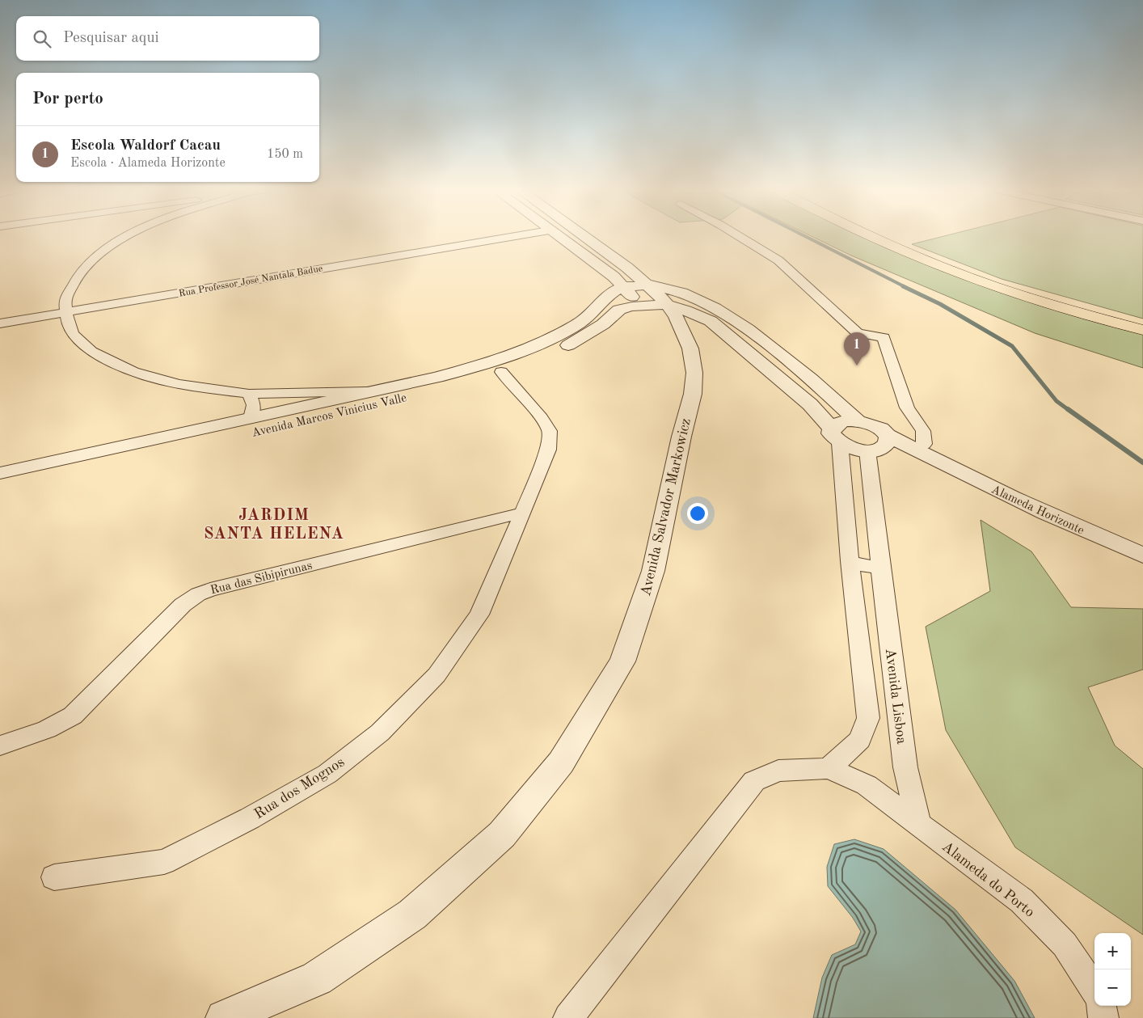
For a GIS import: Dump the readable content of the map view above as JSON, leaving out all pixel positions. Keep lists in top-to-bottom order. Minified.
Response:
{"streets":{"street":["Rua Professor José Nantala Badue","Avenida Marcos Vinicius Valle","Avenida Salvador Markowicz","Alameda Horizonte","Rua das Sibipirunas","Avenida Lisboa","Rua dos Mognos","Alameda do Porto"]},"crossings":[["Avenida Marcos Vinicius Valle","Avenida Salvador Markowicz"],["Avenida Marcos Vinicius Valle","Rua dos Mognos"],["Alameda Horizonte","Avenida Lisboa"],["Rua das Sibipirunas","Rua dos Mognos"],["Avenida Lisboa","Alameda do Porto"]],"districts":["JARDIM SANTA HELENA"],"page":{"search":"Pesquisar aqui","heading":"Por perto","list":[{"mark":"1","name":"Escola Waldorf Cacau","note":"Escola · Alameda Horizonte","value":"150 m"}],"pins":"1","map_buttons":["+","−"]}}
